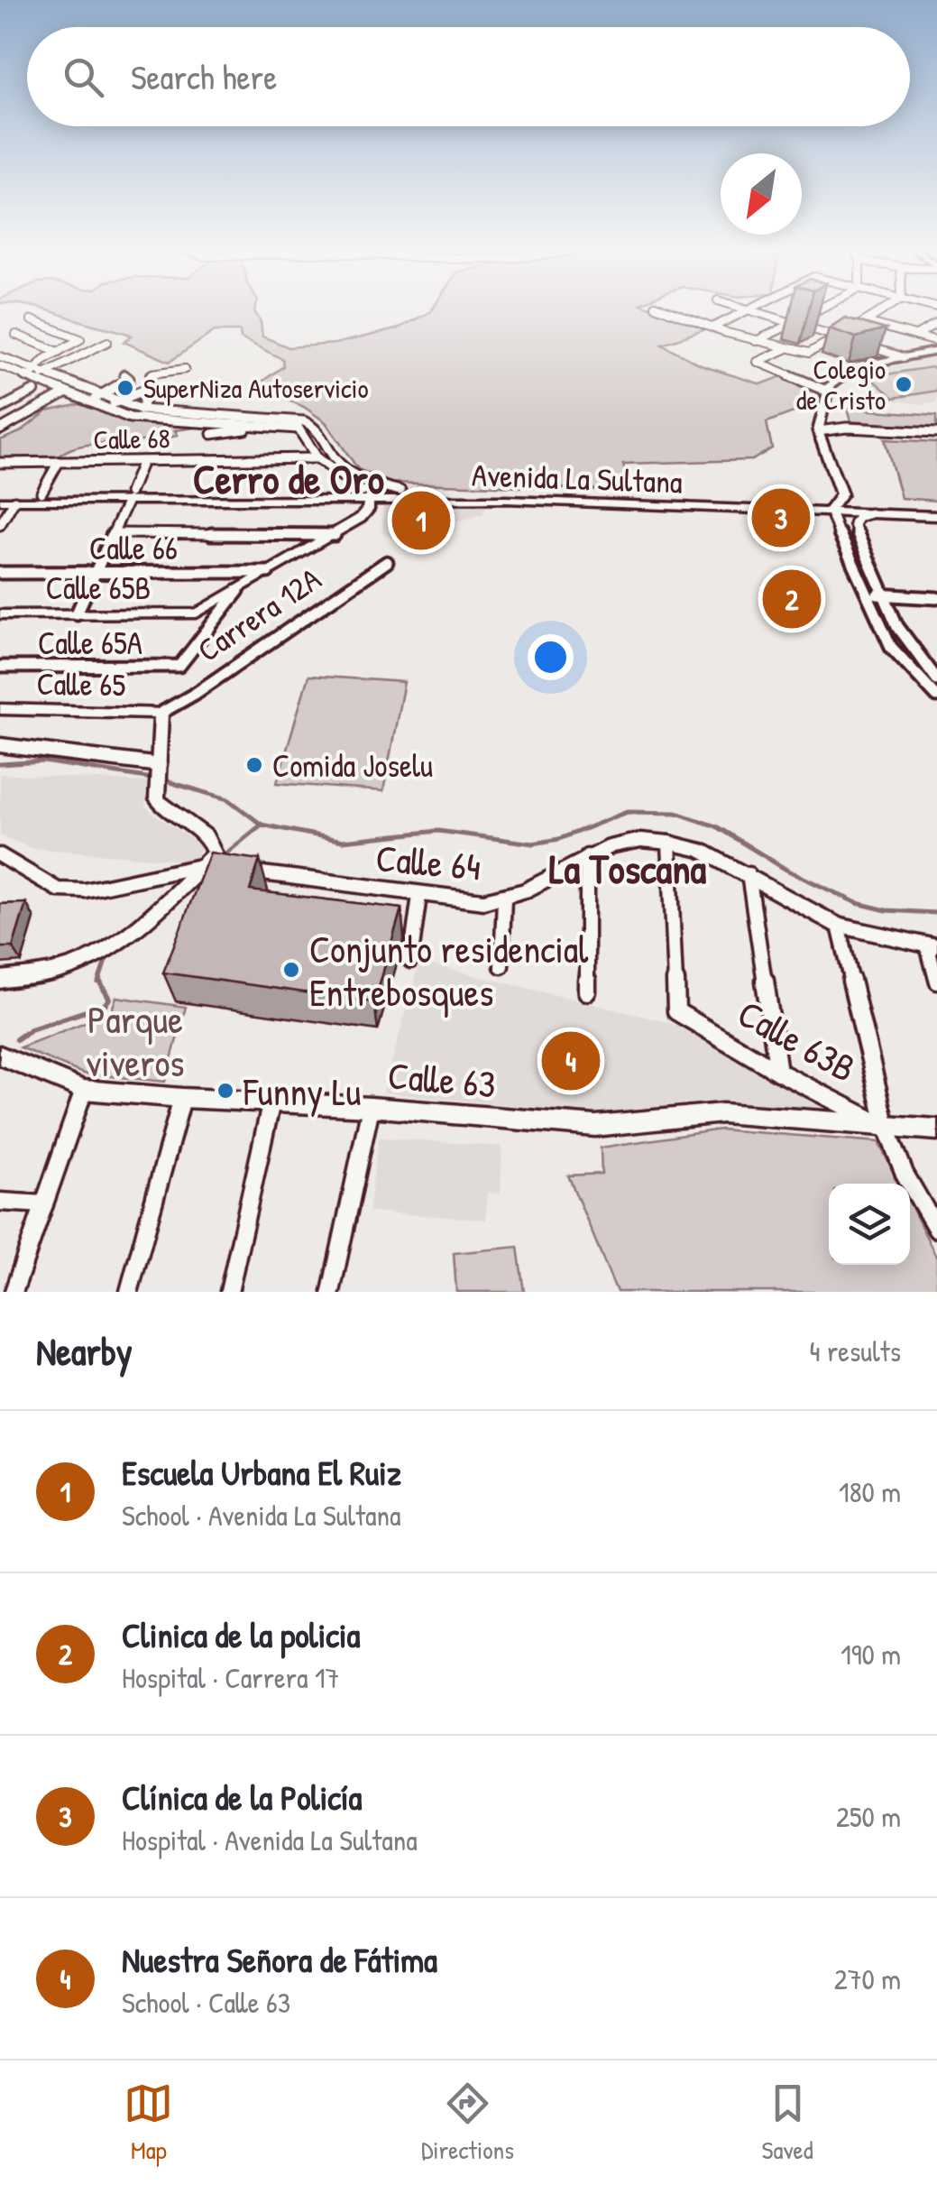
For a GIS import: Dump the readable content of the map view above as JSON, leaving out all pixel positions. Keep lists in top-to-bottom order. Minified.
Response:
{"streets":{"street":["Calle 68","Avenida La Sultana","Calle 66","Calle 65B","Carrera 12A","Calle 65A","Calle 65","Calle 64","Calle 63B","Calle 63"]},"crossings":[["Carrera 12A","Calle 65"],["Calle 64","Calle 63B"],["Calle 63B","Calle 63"]],"districts":["Cerro de Oro","La Toscana"],"parks":["Parque viveros"],"places":["Colegio de Cristo","SuperNiza Autoservicio","Comida Joselu","Conjunto residencial Entrebosques","Funny Lu"],"north":"bottom left","page":{"search":"Search here","pins":["3","1","2","4"],"heading":["Nearby","4 results"],"list":[{"mark":"1","name":"Escuela Urbana El Ruiz","note":"School · Avenida La Sultana","value":"180 m"},{"mark":"2","name":"Clinica de la policia","note":"Hospital · Carrera 17","value":"190 m"},{"mark":"3","name":"Clínica de la Policía","note":"Hospital · Avenida La Sultana","value":"250 m"},{"mark":"4","name":"Nuestra Señora de Fátima","note":"School · Calle 63","value":"270 m"}],"nav":["Map","Directions","Saved"]}}
